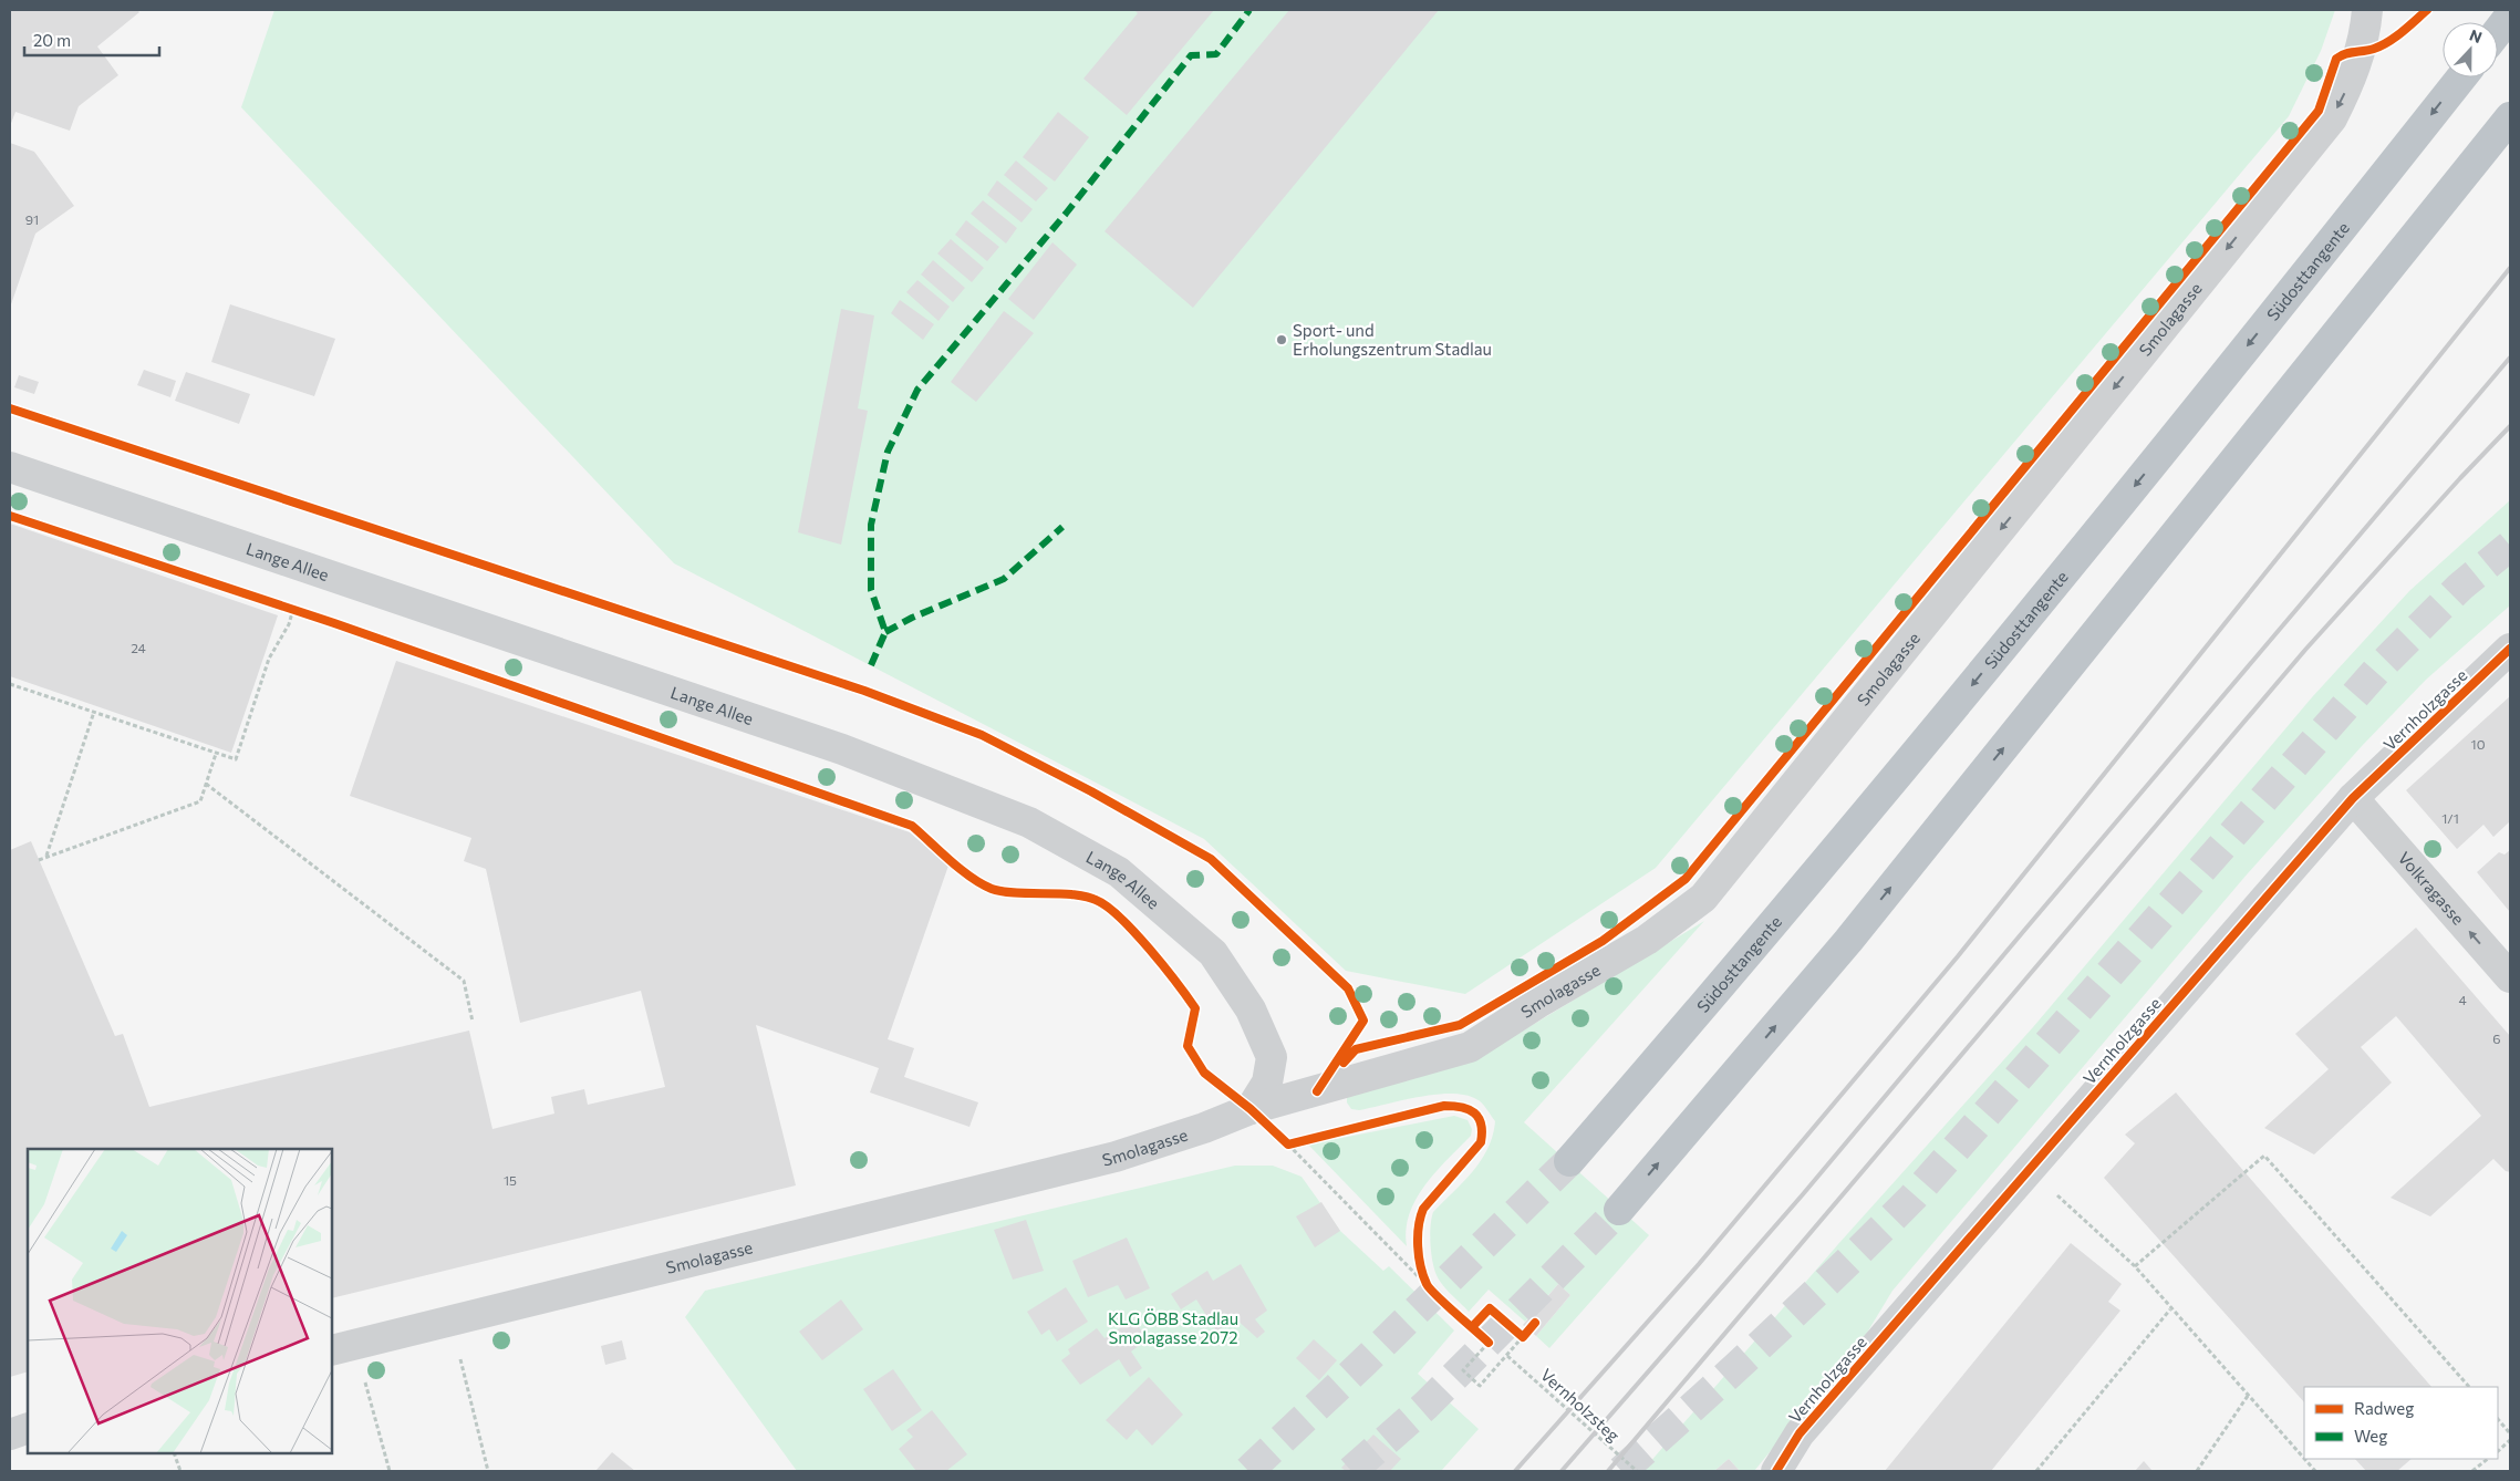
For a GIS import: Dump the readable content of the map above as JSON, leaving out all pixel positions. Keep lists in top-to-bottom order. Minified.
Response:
{"streets":{"highway":["Südosttangente"],"street":["Smolagasse","Lange Allee","Vernholzgasse","Volkragasse"],"path":["Vernholzsteg"]},"crossings":[["Smolagasse","Lange Allee"],["Vernholzgasse","Volkragasse"]],"one_way":["Smolagasse","Volkragasse"],"parks":["KLG ÖBB Stadlau Smolagasse 2072"],"places":["Sport- und Erholungszentrum Stadlau"],"house_numbers":["91","24","10","1/1","4","6","15"],"legend":["Radweg","Weg"],"scale_bar":"20 m","north":"top"}
